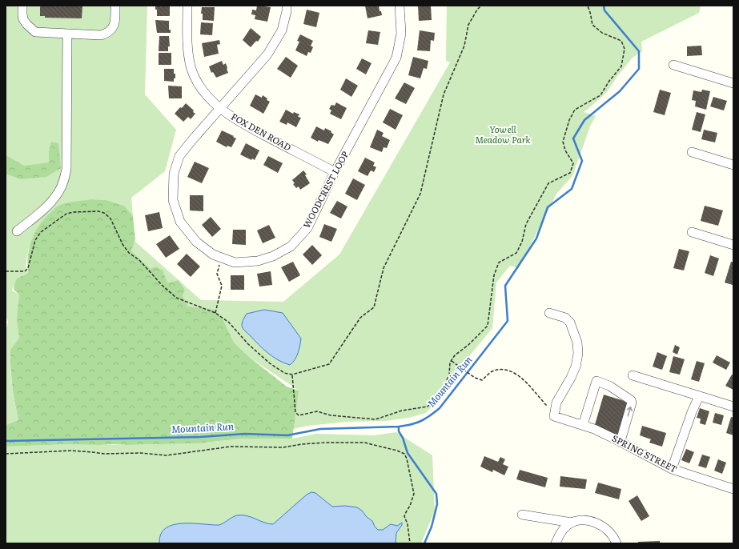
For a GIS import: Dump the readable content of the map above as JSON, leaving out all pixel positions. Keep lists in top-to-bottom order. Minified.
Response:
{"streets":{"street":["FOX DEN ROAD","WOODCREST LOOP","SPRING STREET"]},"crossings":[["FOX DEN ROAD","WOODCREST LOOP"]],"water":["Mountain Run"],"parks":["Yowell Meadow Park"]}
